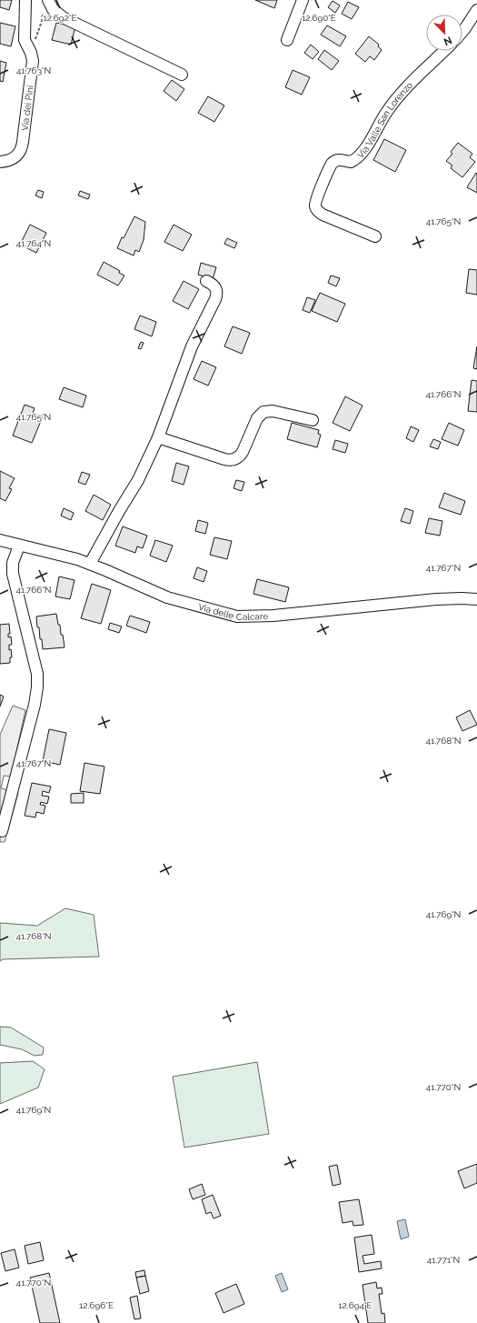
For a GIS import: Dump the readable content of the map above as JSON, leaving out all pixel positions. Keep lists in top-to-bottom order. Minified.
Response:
{"streets":{"street":["Via dei Pini","Via Valle San Lorenzo","Via delle Calcare"]},"north":"bottom right","coordinates":["12.692°E","12.690°E","41.763°N","41.765°N","41.764°N","41.766°N","41.767°N","41.768°N","41.769°N","41.770°N","41.771°N","12.696°E","12.694°E"]}
